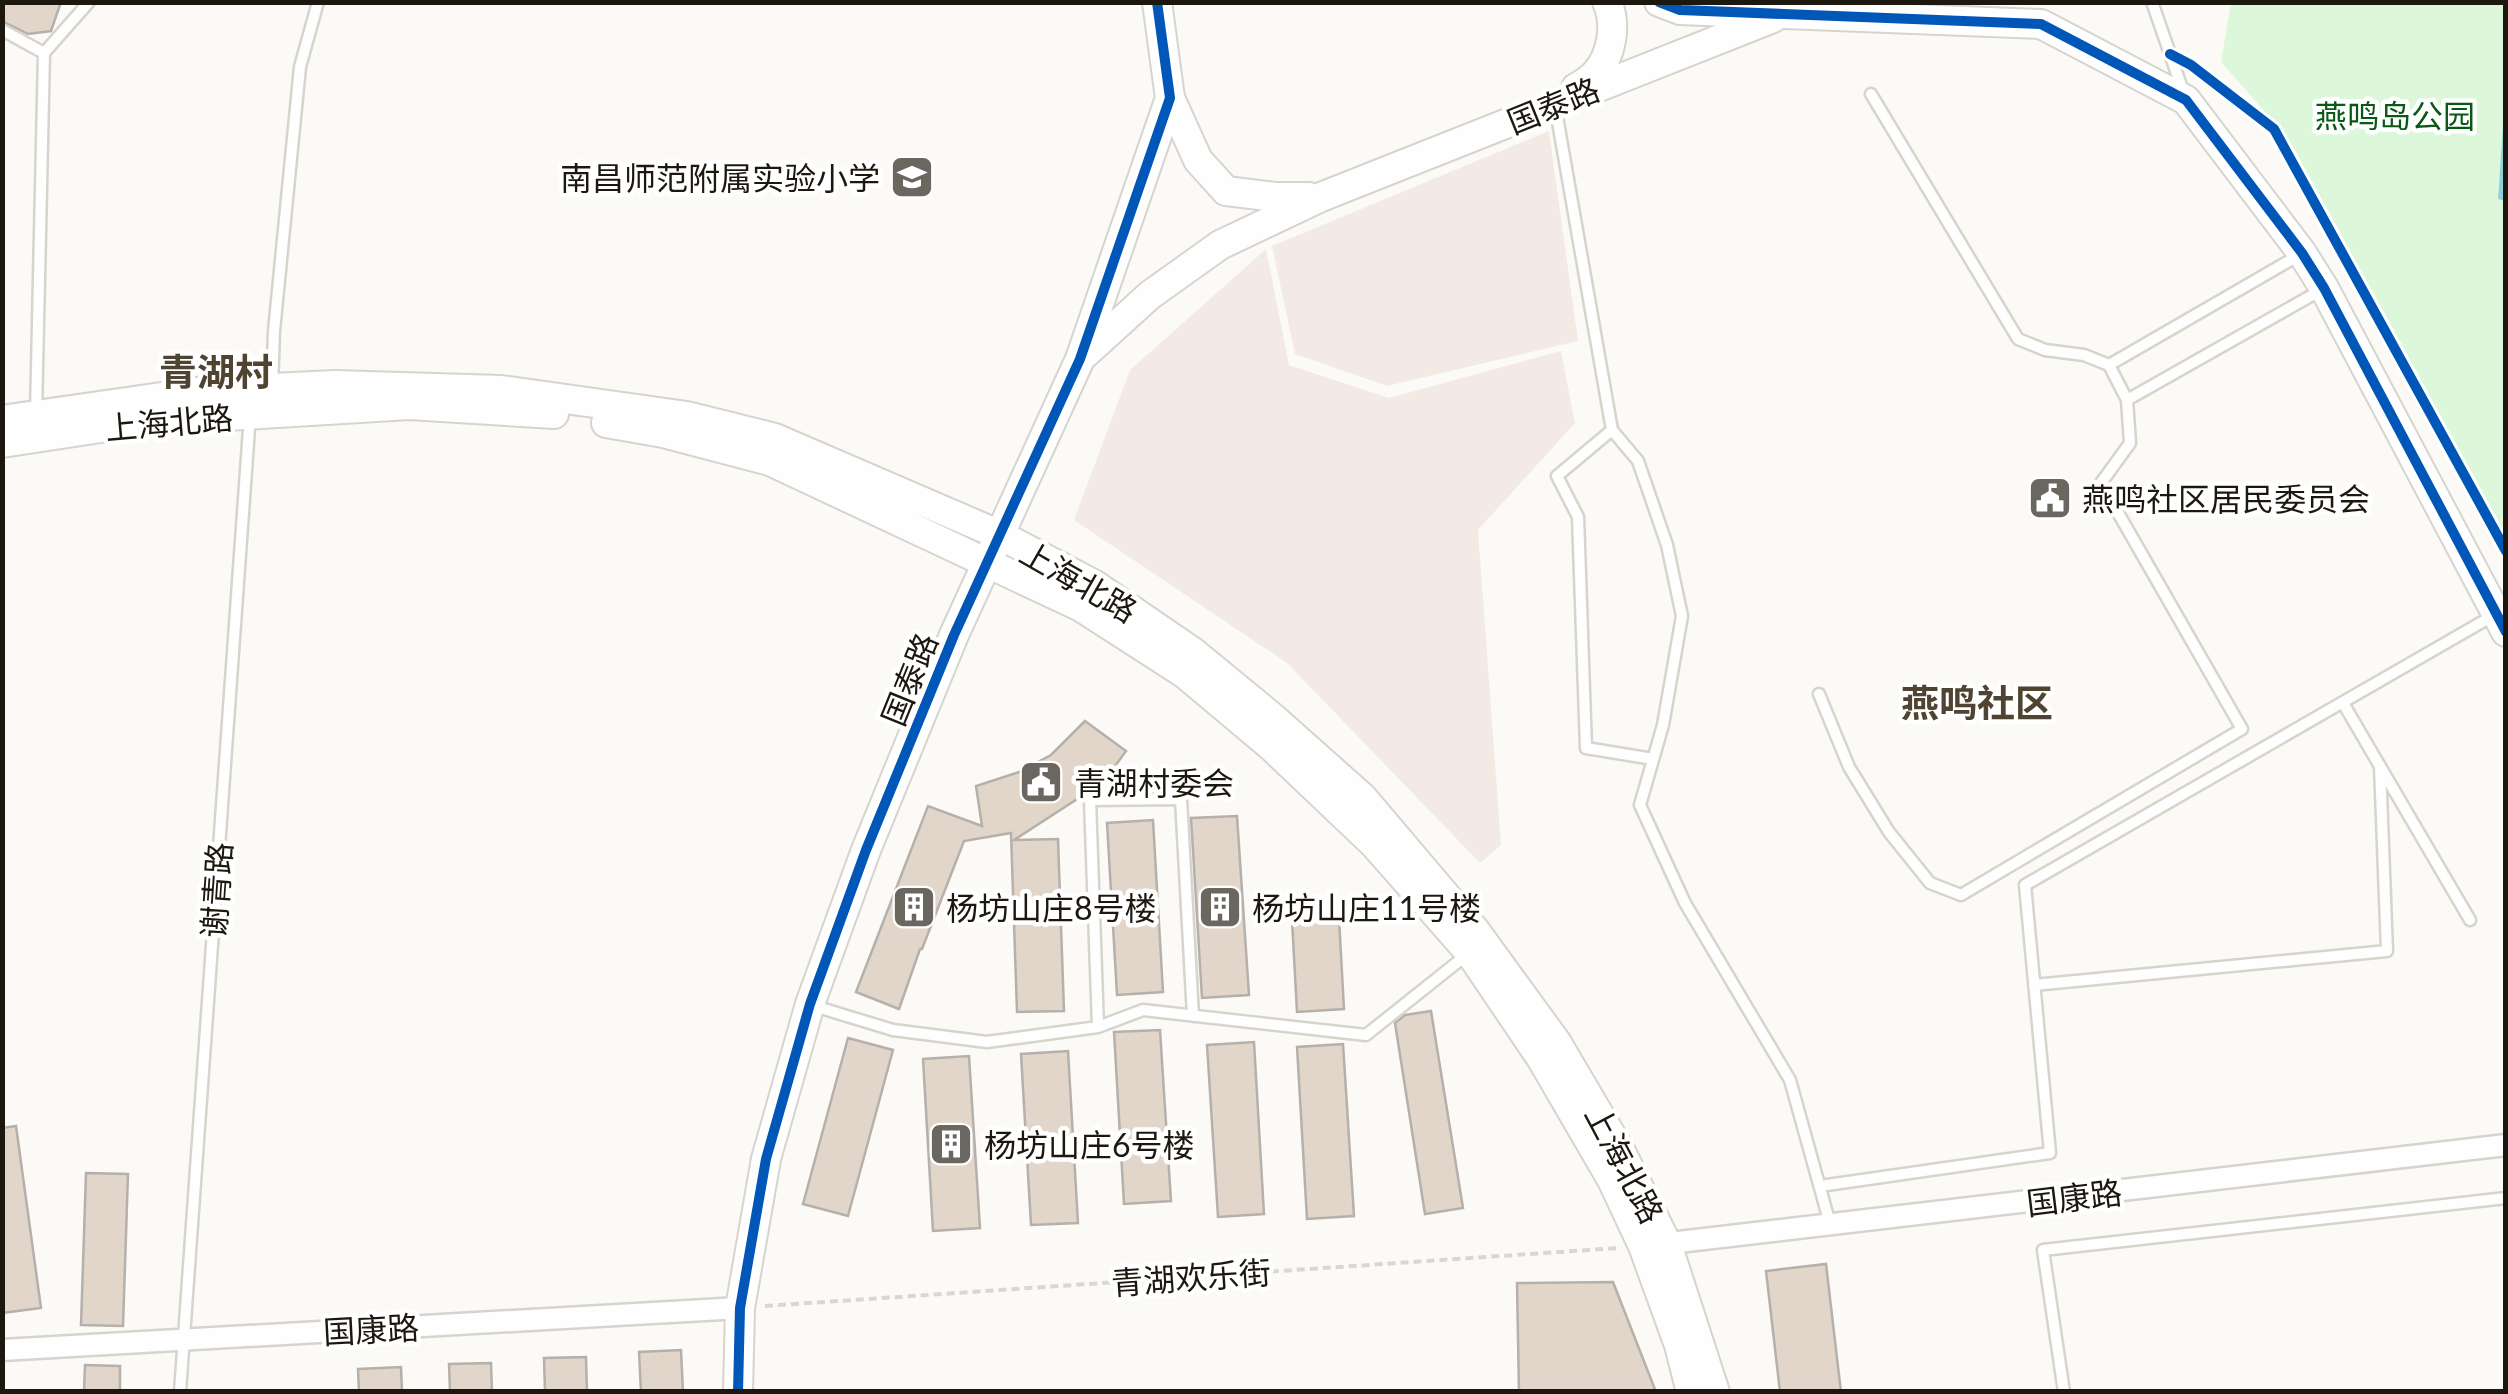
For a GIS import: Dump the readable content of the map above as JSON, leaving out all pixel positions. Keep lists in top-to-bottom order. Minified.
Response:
{"streets":{"main road":["国泰路","上海北路"],"street":["国康路"],"lane":["谢青路"],"path":["青湖欢乐街"]},"crossings":[["国泰路","上海北路"],["国泰路","国康路"],["国泰路","青湖欢乐街"],["上海北路","谢青路"],["上海北路","国康路"],["上海北路","青湖欢乐街"],["谢青路","国康路"],["国康路","青湖欢乐街"]],"districts":["青湖村","燕鸣社区"],"parks":["燕鸣岛公园"],"places":{"school or university":["南昌师范附属实验小学"],"public building":["燕鸣社区居民委员会","青湖村委会"],"building":["杨坊山庄8号楼","杨坊山庄11号楼","杨坊山庄6号楼"]}}
